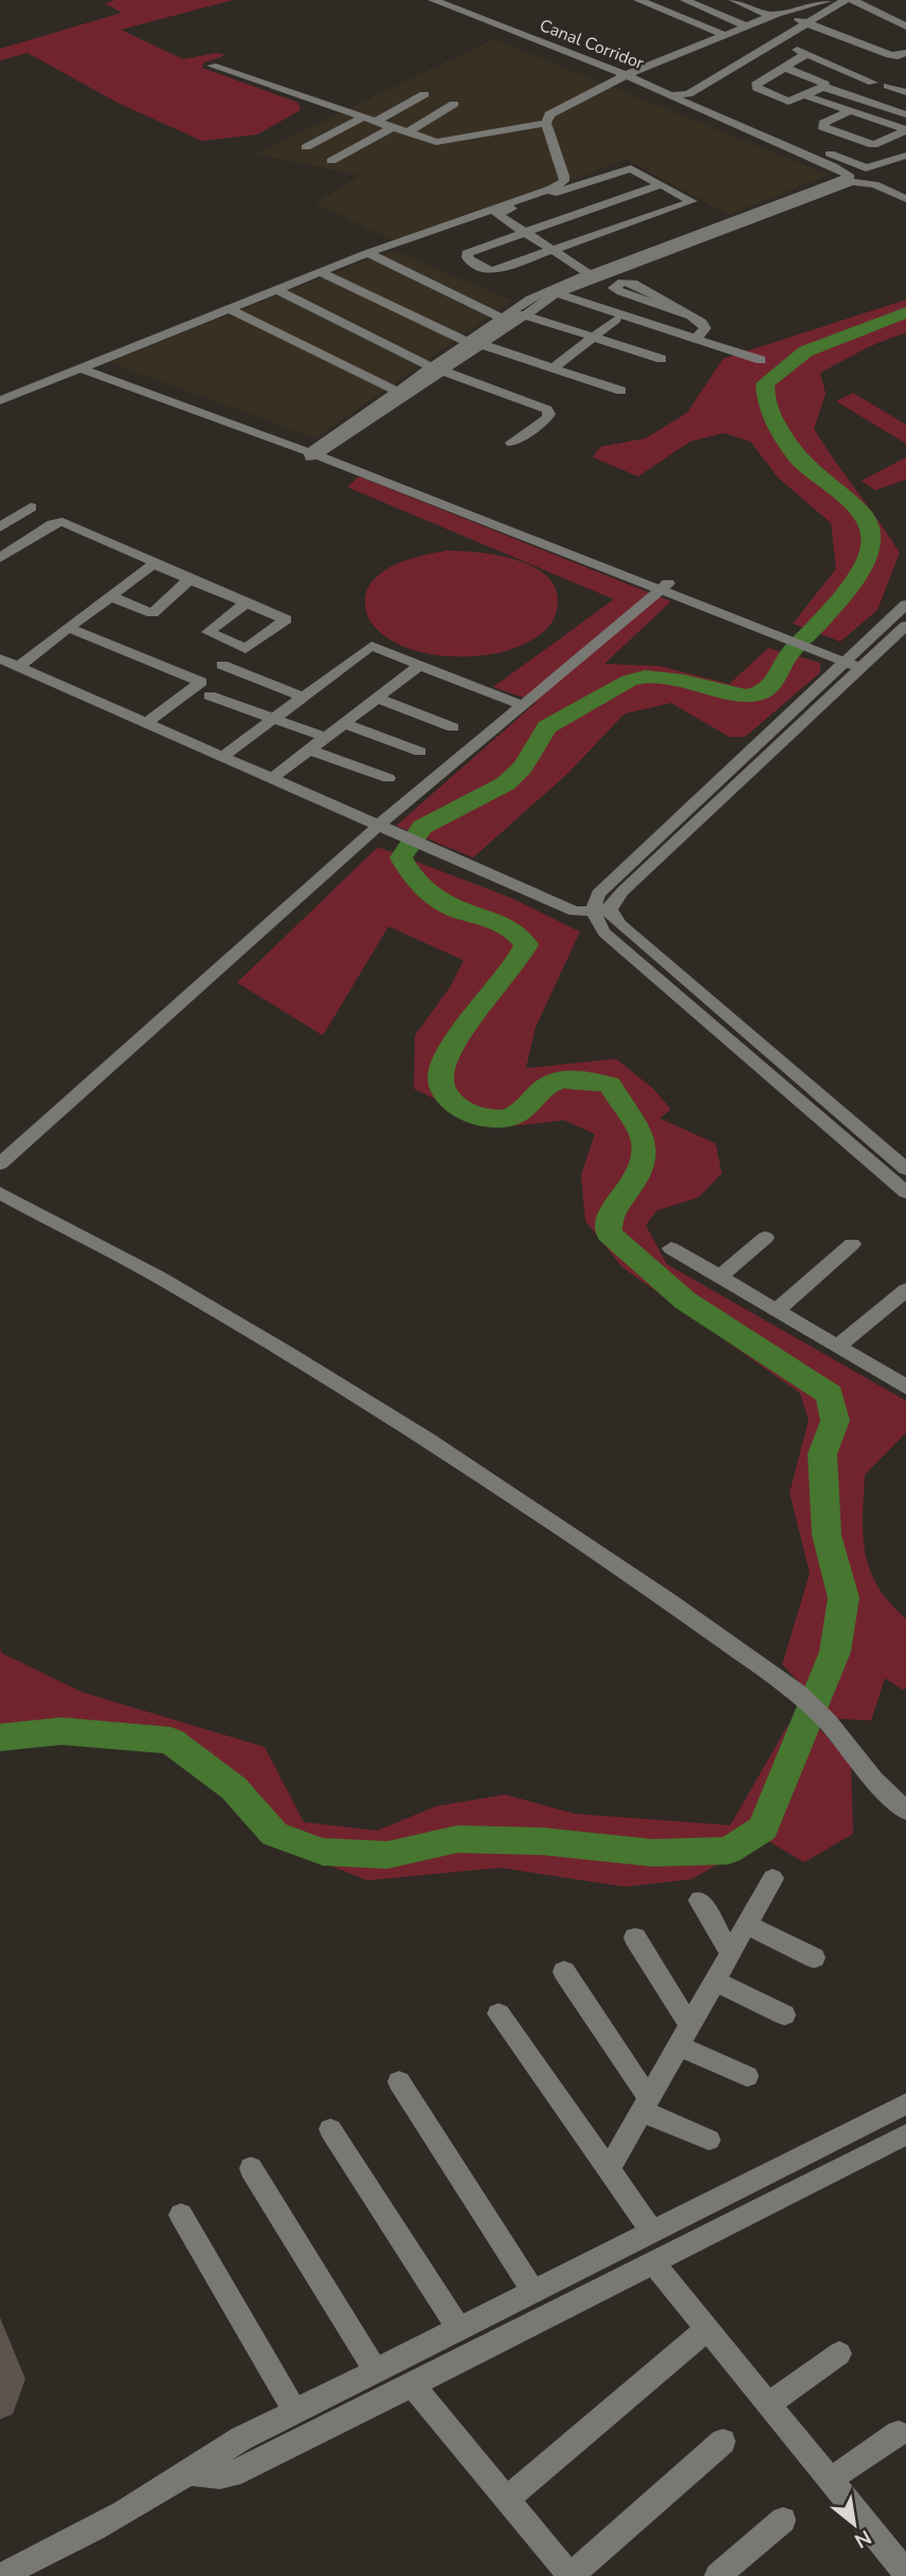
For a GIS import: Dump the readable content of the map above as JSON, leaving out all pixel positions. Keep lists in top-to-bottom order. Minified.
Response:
{"streets":{"street":["Canal Corridor"]},"north":"bottom right"}
